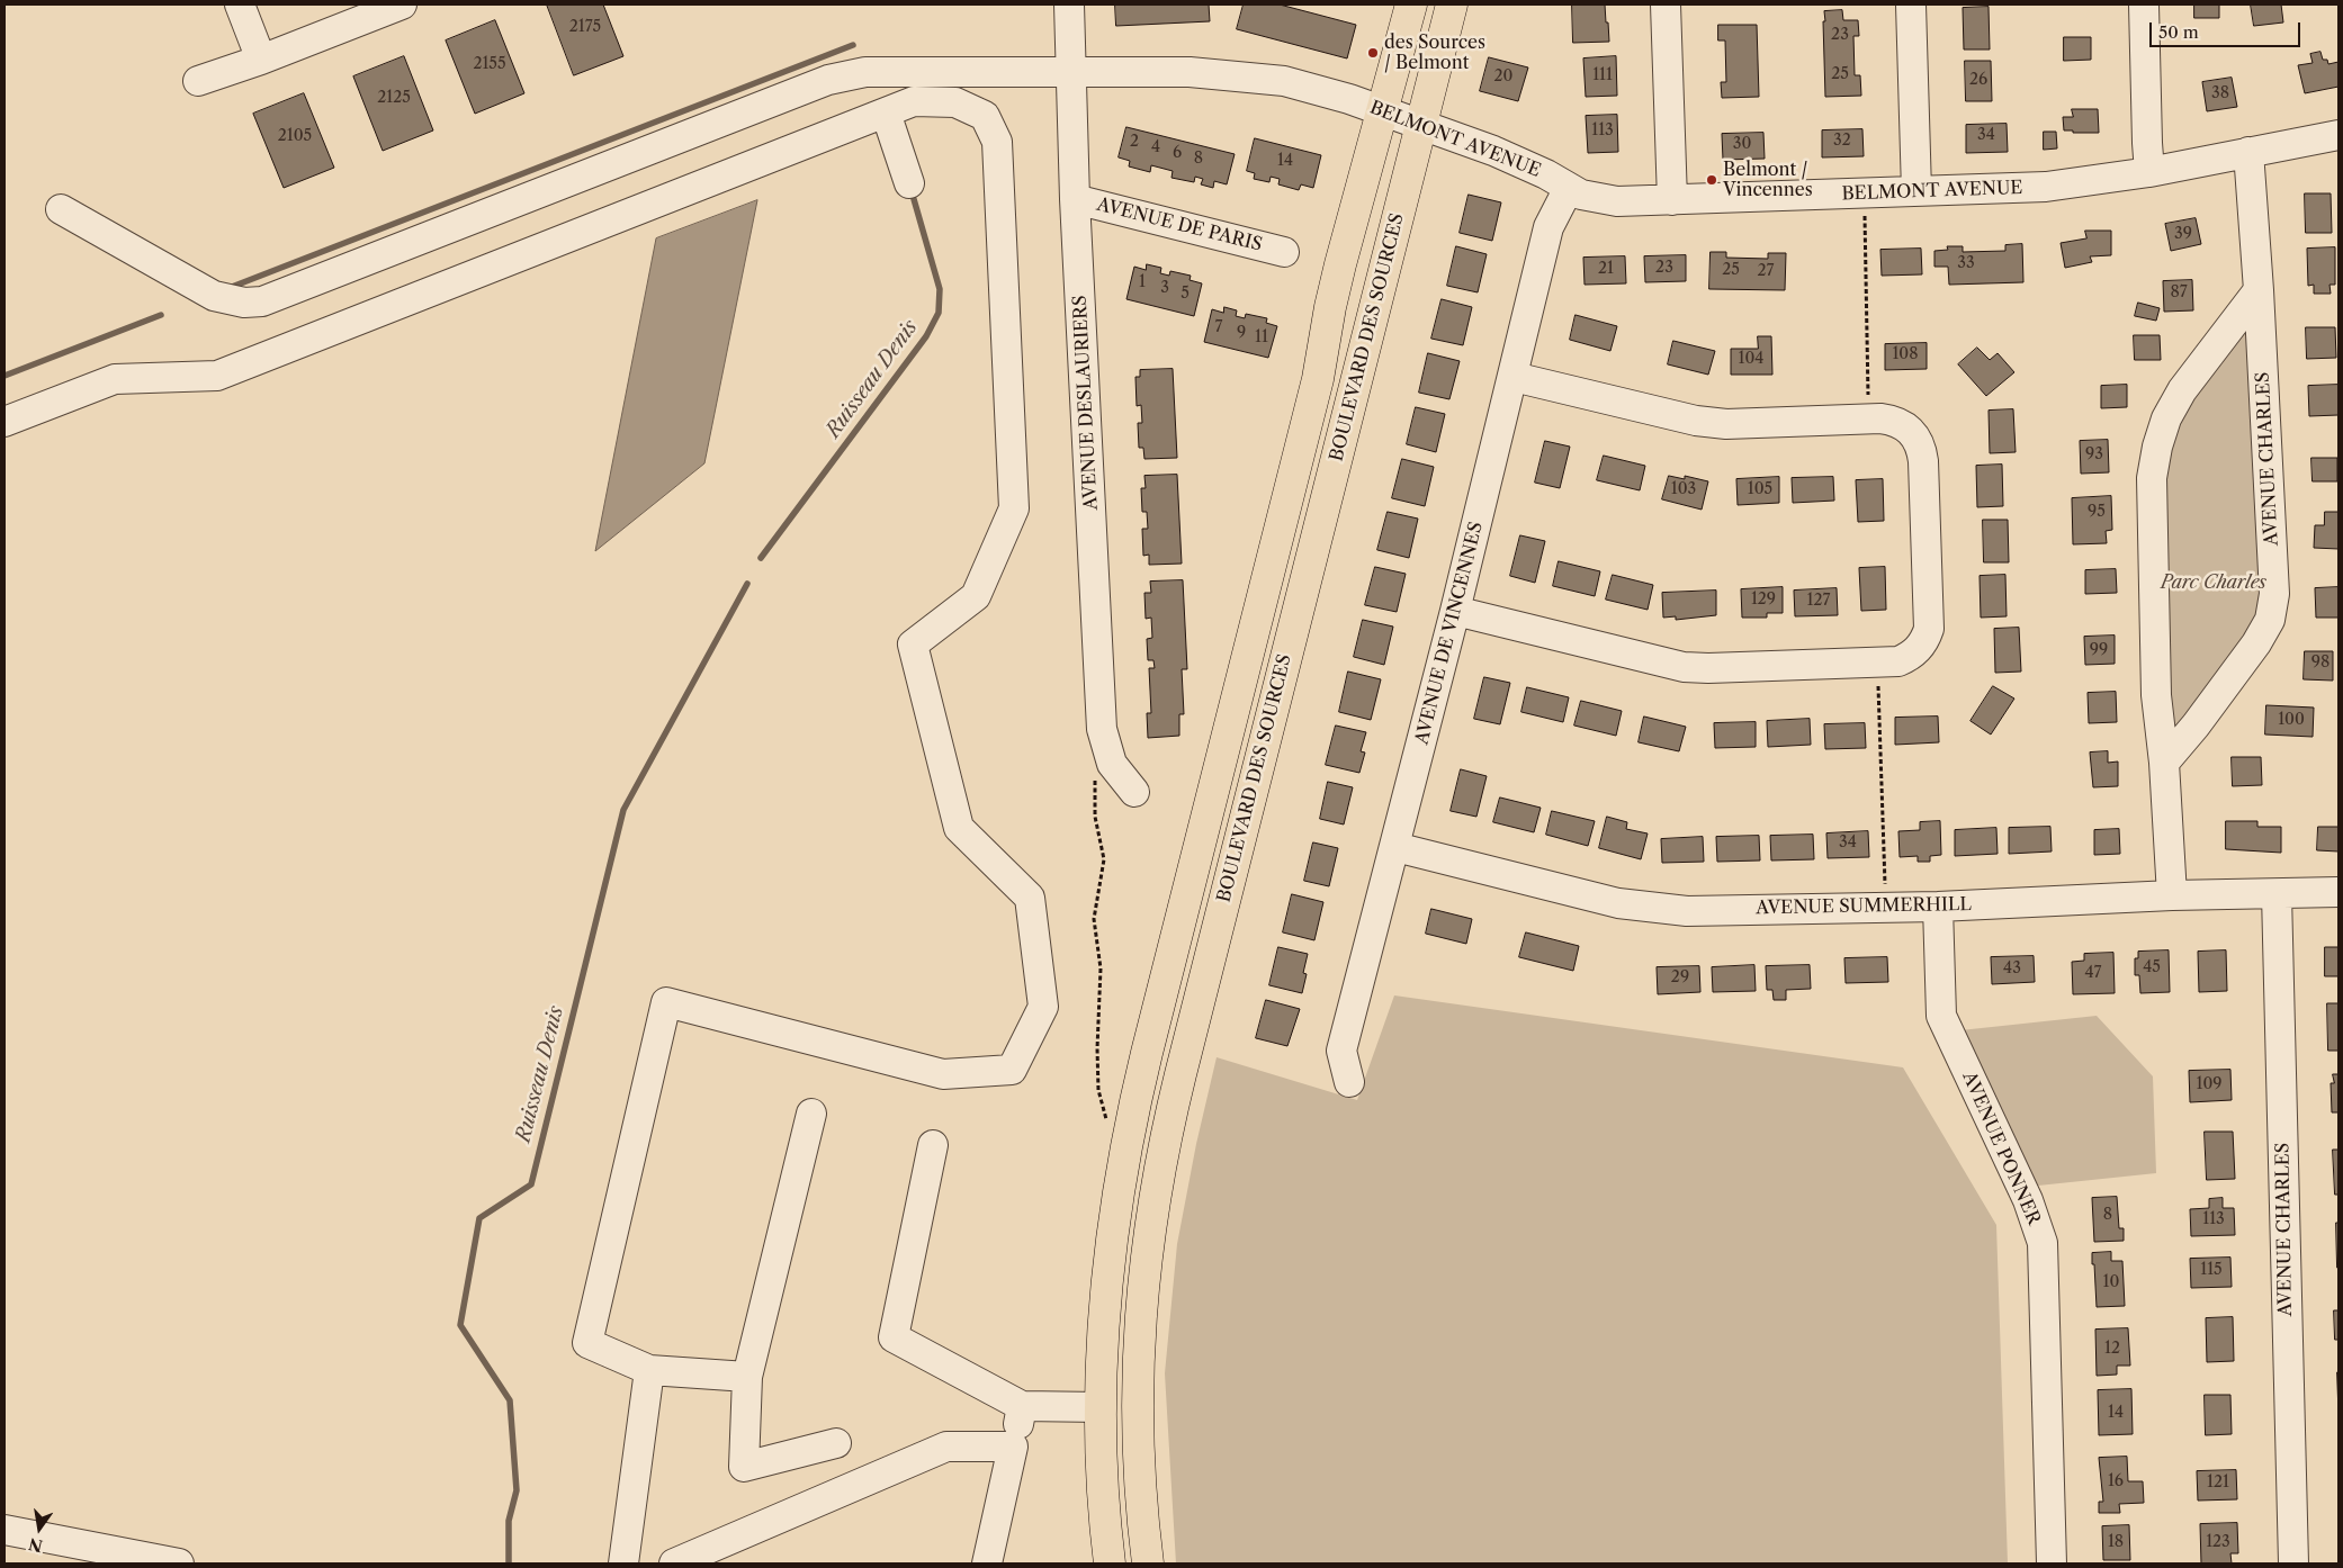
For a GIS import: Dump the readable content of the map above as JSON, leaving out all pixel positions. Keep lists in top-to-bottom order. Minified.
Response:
{"streets":{"main road":["BOULEVARD DES SOURCES"],"street":["BELMONT AVENUE","AVENUE DE PARIS","AVENUE DESLAURIERS","AVENUE CHARLES","AVENUE DE VINCENNES","AVENUE SUMMERHILL","AVENUE PONNER"]},"crossings":[["BELMONT AVENUE","BOULEVARD DES SOURCES"],["BELMONT AVENUE","AVENUE DESLAURIERS"],["BELMONT AVENUE","AVENUE CHARLES"],["BELMONT AVENUE","AVENUE DE VINCENNES"],["AVENUE DE PARIS","AVENUE DESLAURIERS"],["AVENUE CHARLES","AVENUE SUMMERHILL"],["AVENUE DE VINCENNES","AVENUE SUMMERHILL"],["AVENUE SUMMERHILL","AVENUE PONNER"]],"water":["Ruisseau Denis"],"parks":["Parc Charles"],"places":["des Sources / Belmont","Belmont / Vincennes"],"house_numbers":["2175","23","2155","25","111","20","26","38","2125","113","34","2105","32","2","30","4","6","8","14","39","33","23","21","25","27","1","3","87","5","7","9","11","108","104","93","103","105","95","129","127","99","98","100","34","45","43","47","29","109","8","113","115","10","12","14","16","121","18","123"],"scale_bar":"50 m","north":"bottom"}
